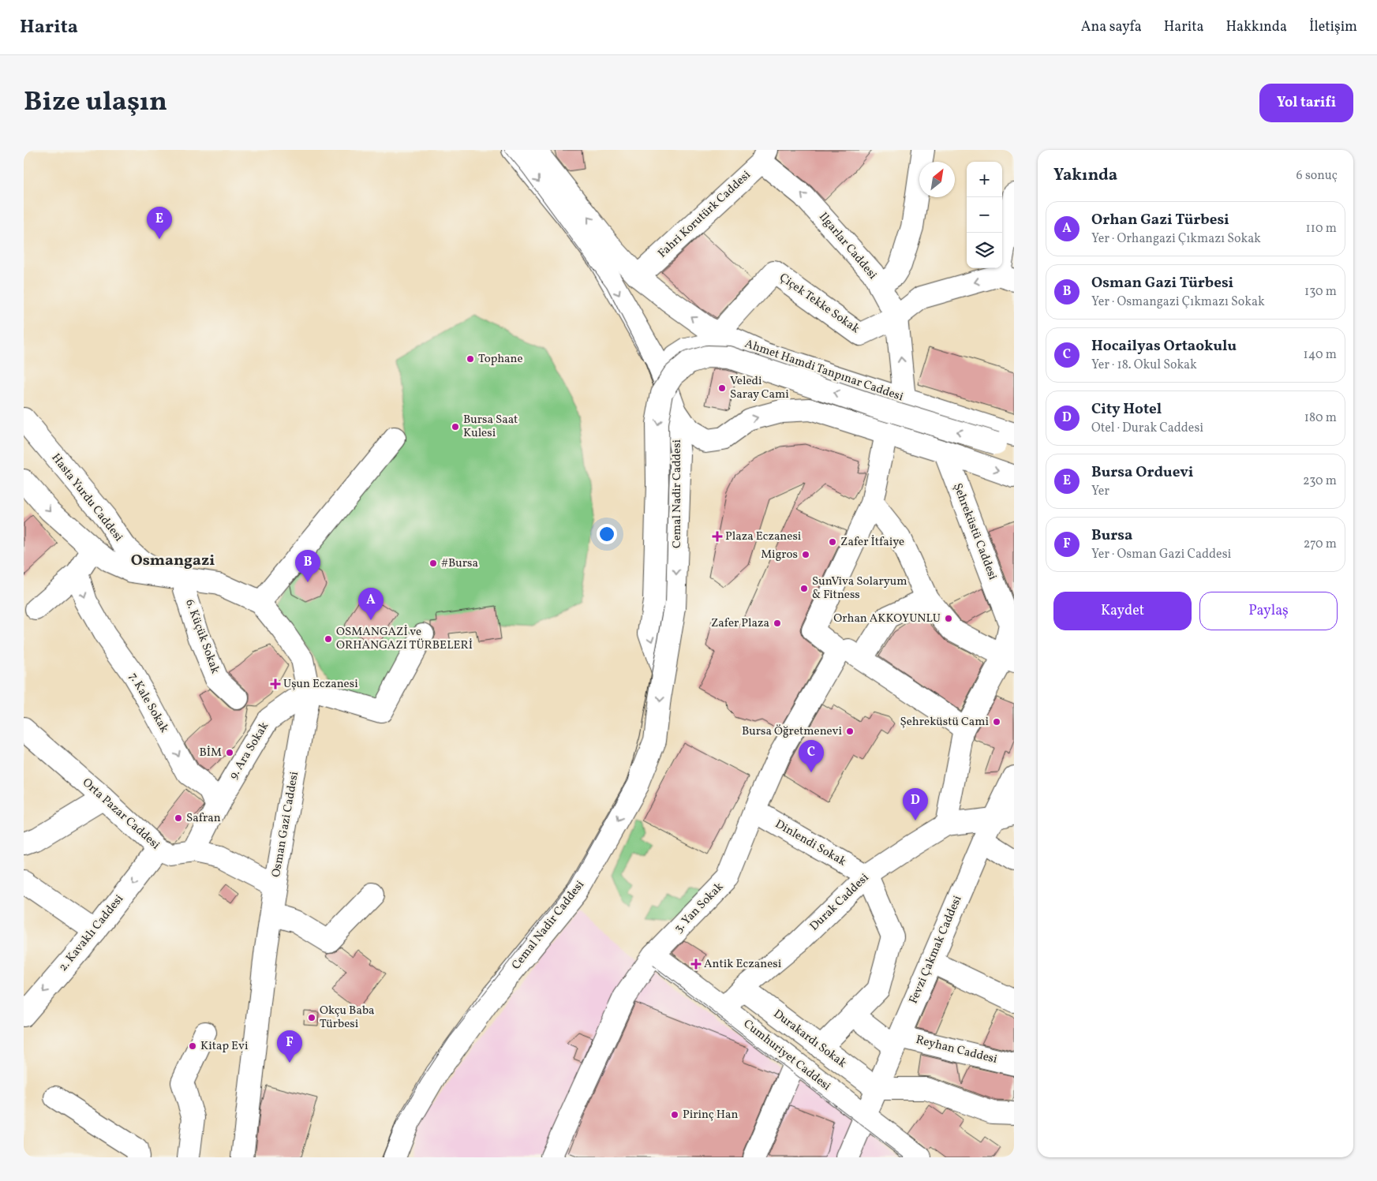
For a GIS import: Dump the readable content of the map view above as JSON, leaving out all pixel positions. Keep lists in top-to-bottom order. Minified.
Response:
{"streets":{"street":["Fahri Korutürk Caddesi","Ilgarlar Caddesi","Çiçek Tekke Sokak","Ahmet Hamdi Tanpınar Caddesi","Cemal Nadir Caddesi","Hasta Yurdu Caddesi","Şehreküstü Caddesi","6. Küçük Sokak","7. Kale Sokak","9. Ara Sokak","Orta Pazar Caddesi","Osman Gazi Caddesi","Dinlendi Sokak","Durak Caddesi","3. Yan Sokak","2. Kavaklı Caddesi","Fevzi Çakmak Caddesi","Durakardı Sokak","Reyhan Caddesi","Cumhuriyet Caddesi"]},"crossings":[["Fahri Korutürk Caddesi","Ilgarlar Caddesi"],["Fahri Korutürk Caddesi","Ahmet Hamdi Tanpınar Caddesi"],["Ilgarlar Caddesi","Çiçek Tekke Sokak"],["Ilgarlar Caddesi","Ahmet Hamdi Tanpınar Caddesi"],["Çiçek Tekke Sokak","Ahmet Hamdi Tanpınar Caddesi"],["Ahmet Hamdi Tanpınar Caddesi","Cemal Nadir Caddesi"],["Hasta Yurdu Caddesi","Osman Gazi Caddesi"],["Şehreküstü Caddesi","Durak Caddesi"],["7. Kale Sokak","9. Ara Sokak"],["9. Ara Sokak","Osman Gazi Caddesi"],["Orta Pazar Caddesi","Osman Gazi Caddesi"],["Orta Pazar Caddesi","2. Kavaklı Caddesi"],["Dinlendi Sokak","Durak Caddesi"],["Dinlendi Sokak","3. Yan Sokak"],["Durak Caddesi","Fevzi Çakmak Caddesi"],["Durak Caddesi","Durakardı Sokak"],["Durak Caddesi","Cumhuriyet Caddesi"],["3. Yan Sokak","Cumhuriyet Caddesi"],["Fevzi Çakmak Caddesi","Durakardı Sokak"],["Fevzi Çakmak Caddesi","Reyhan Caddesi"],["Fevzi Çakmak Caddesi","Cumhuriyet Caddesi"]],"one_way":["Ilgarlar Caddesi","7. Kale Sokak"],"districts":["Osmangazi"],"places":{"other":["Tophane","Veledi Saray Cami","Bursa Saat Kulesi","Zafer İtfaiye","Migros","#Bursa","SunViva Solaryum & Fitness","Orhan AKKOYUNLU","Zafer Plaza","OSMANGAZİ ve ORHANGAZI TÜRBELERİ","Şehreküstü Cami","Bursa Öğretmenevi","BİM","Safran","Okçu Baba Türbesi","Kitap Evi","Pirinç Han"],"health":["Plaza Eczanesi","Uşun Eczanesi","Antik Eczanesi"]},"north":"top right","page":{"header":"Harita","nav":["Ana sayfa","Harita","Hakkında","İletişim"],"title":"Bize ulaşın","buttons":["Yol tarifi",["Kaydet","Paylaş"]],"heading":["Yakında","6 sonuç"],"map_buttons":["+","−"],"list":[{"mark":"A","name":"Orhan Gazi Türbesi","note":"Yer · Orhangazi Çıkmazı Sokak","value":"110 m"},{"mark":"B","name":"Osman Gazi Türbesi","note":"Yer · Osmangazi Çıkmazı Sokak","value":"130 m"},{"mark":"C","name":"Hocailyas Ortaokulu","note":"Yer · 18. Okul Sokak","value":"140 m"},{"mark":"D","name":"City Hotel","note":"Otel · Durak Caddesi","value":"180 m"},{"mark":"E","name":"Bursa Orduevi","note":"Yer","value":"230 m"},{"mark":"F","name":"Bursa","note":"Yer · Osman Gazi Caddesi","value":"270 m"}],"pins":["E","B","A","C","D","F"]}}
